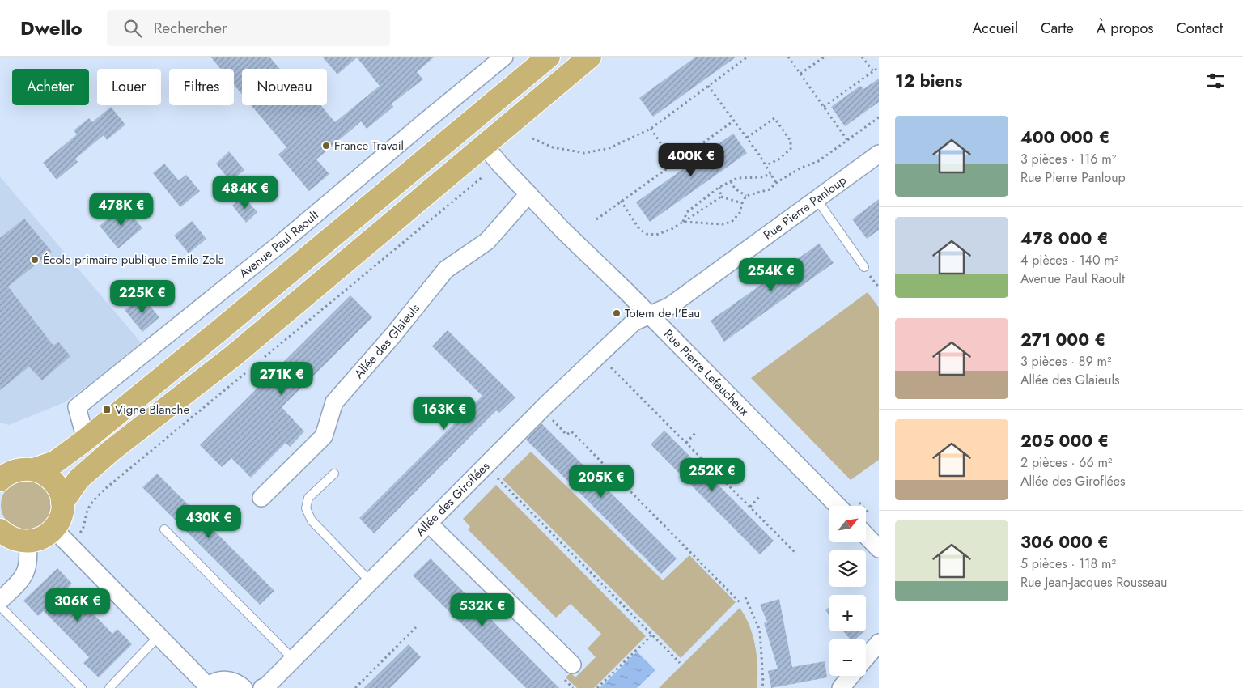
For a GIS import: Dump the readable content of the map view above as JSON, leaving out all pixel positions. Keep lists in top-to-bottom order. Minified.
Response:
{"streets":{"street":["Rue Pierre Panloup","Avenue Paul Raoult","Allée des Glaieuls","Rue Pierre Lefaucheux","Allée des Giroflées"]},"crossings":[["Rue Pierre Panloup","Rue Pierre Lefaucheux"],["Rue Pierre Panloup","Allée des Giroflées"],["Allée des Glaieuls","Rue Pierre Lefaucheux"],["Rue Pierre Lefaucheux","Allée des Giroflées"]],"places":{"other":["France Travail","École primaire publique Emile Zola","Totem de l'Eau"],"transit":["Vigne Blanche"]},"north":"top right","page":{"header":"Dwello","search":"Rechercher","nav":["Accueil","Carte","À propos","Contact"],"heading":"12 biens","chip":["Acheter","Louer","Filtres","Nouveau"],"list":[{"name":"400 000 €","note":"3 pièces · 116 m² · Rue Pierre Panloup"},{"name":"478 000 €","note":"4 pièces · 140 m² · Avenue Paul Raoult"},{"name":"271 000 €","note":"3 pièces · 89 m² · Allée des Glaieuls"},{"name":"205 000 €","note":"2 pièces · 66 m² · Allée des Giroflées"},{"name":"306 000 €","note":"5 pièces · 118 m² · Rue Jean-Jacques Rousseau"}],"price":["400K €","484K €","478K €","254K €","225K €","271K €","163K €","252K €","205K €","430K €","306K €","532K €"],"map_buttons":["+","−"]}}
